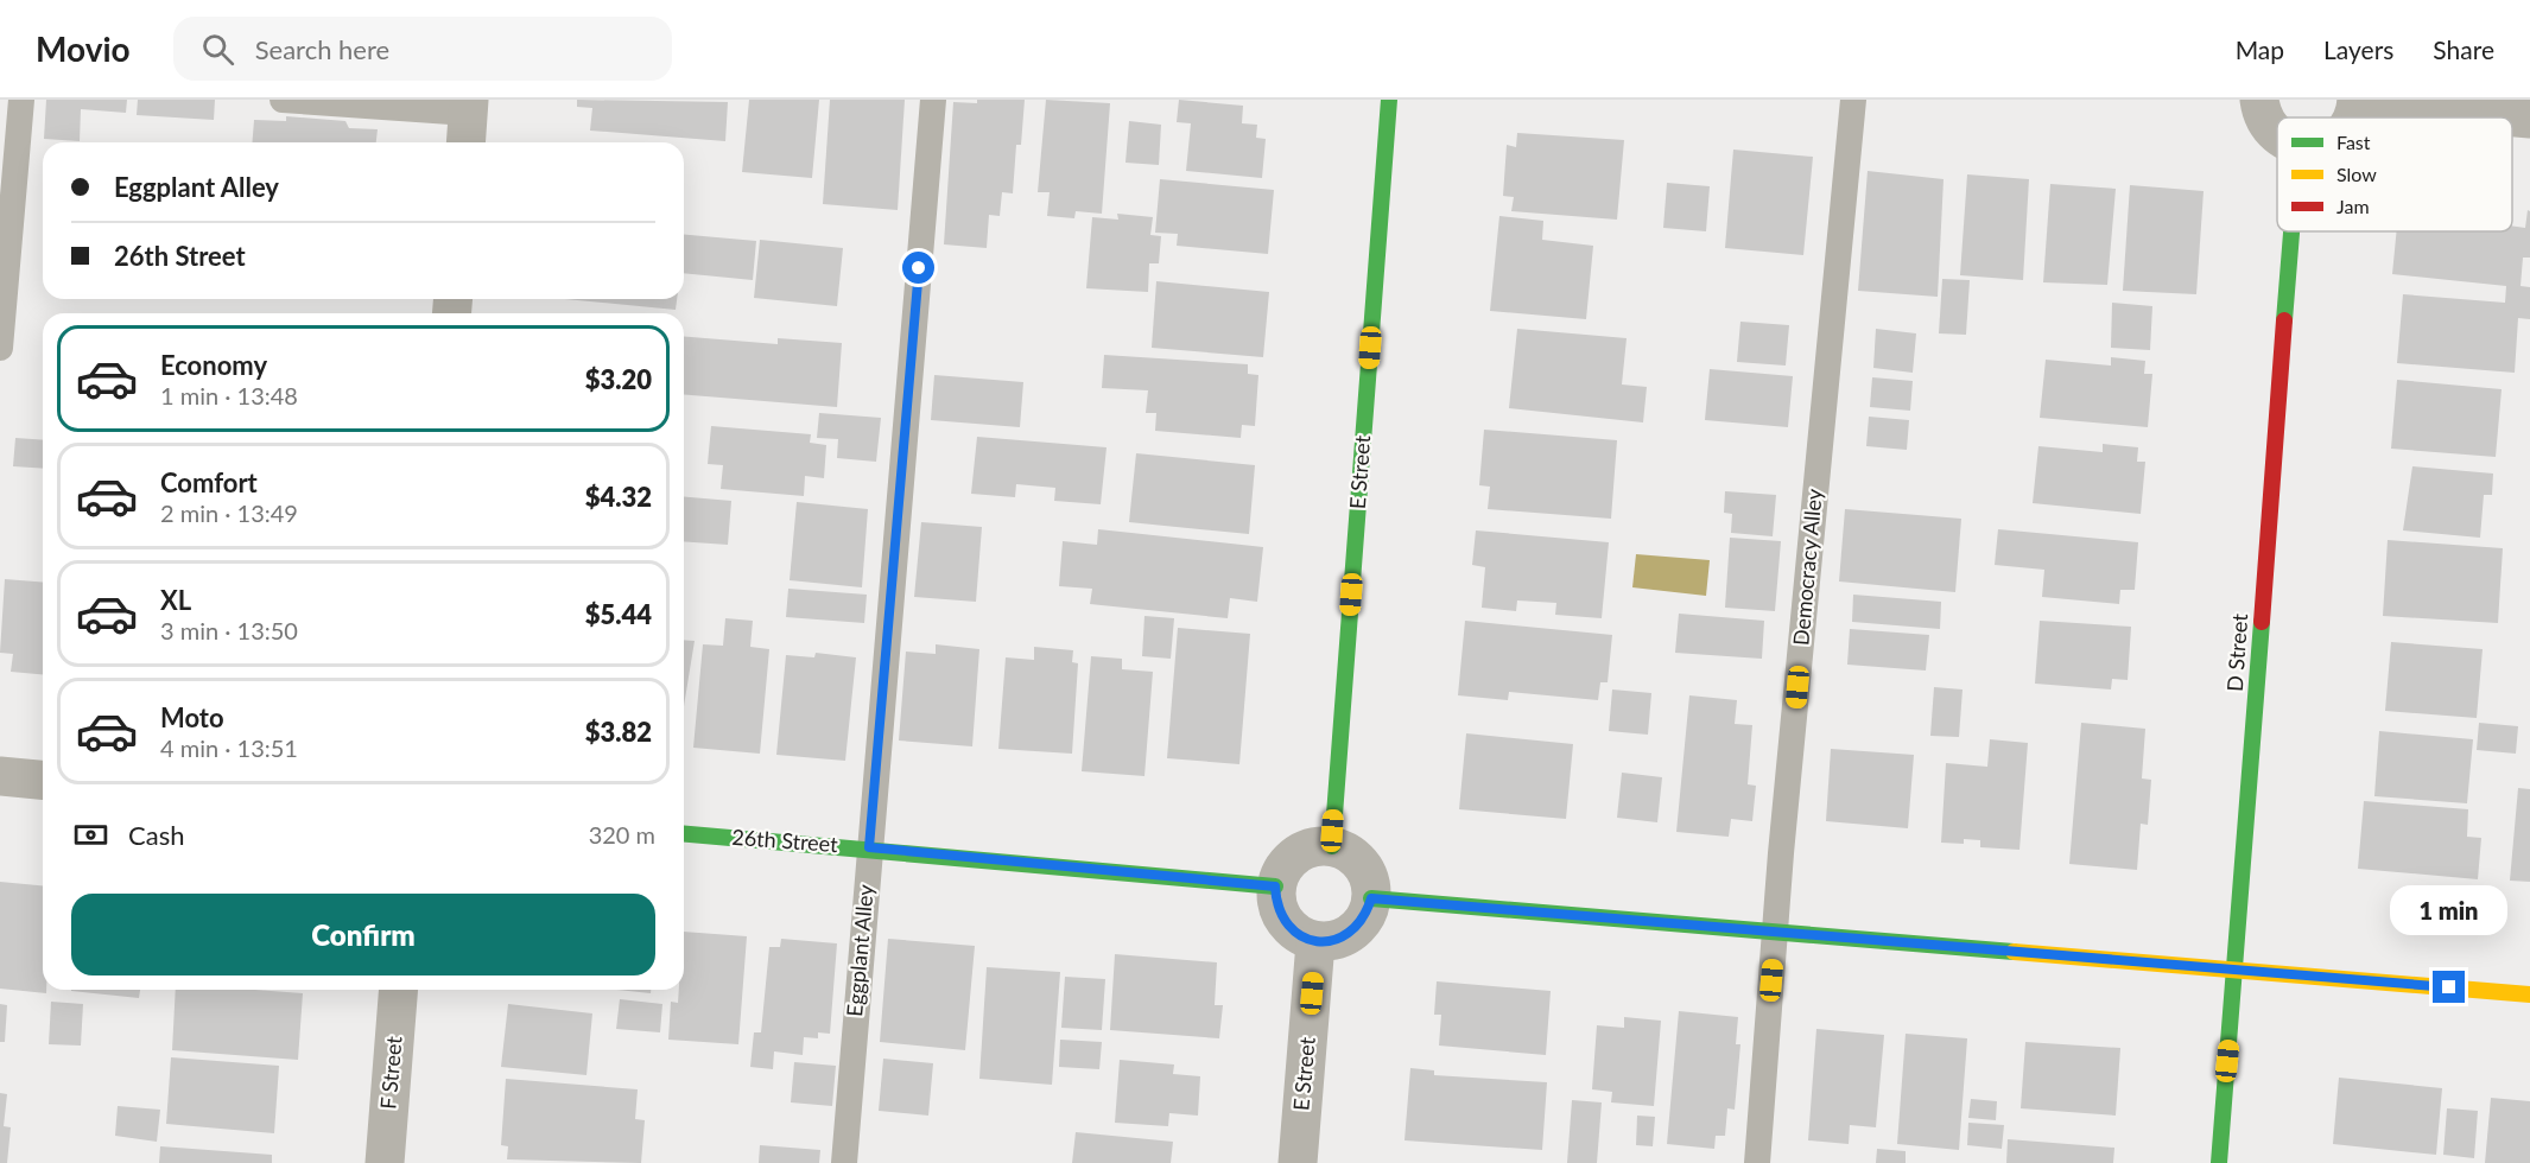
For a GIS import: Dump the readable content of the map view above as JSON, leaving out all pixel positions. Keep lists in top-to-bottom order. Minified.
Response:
{"streets":{"street":["E Street","D Street","26th Street","F Street"],"lane":["Democracy Alley","Eggplant Alley"]},"crossings":[["E Street","26th Street"],["26th Street","Eggplant Alley"]],"legend":["Fast","Slow","Jam"],"page":{"header":"Movio","search":"Search here","nav":["Map","Layers","Share"],"banner":["Eggplant Alley","26th Street"],"list":[{"name":"Economy","note":"1 min · 13:48","value":"$3.20"},{"name":"Comfort","note":"2 min · 13:49","value":"$4.32"},{"name":"XL","note":"3 min · 13:50","value":"$5.44"},{"name":"Moto","note":"4 min · 13:51","value":"$3.82"}],"pay":["Cash","320 m"],"buttons":"Confirm","bubble":"1 min"}}
